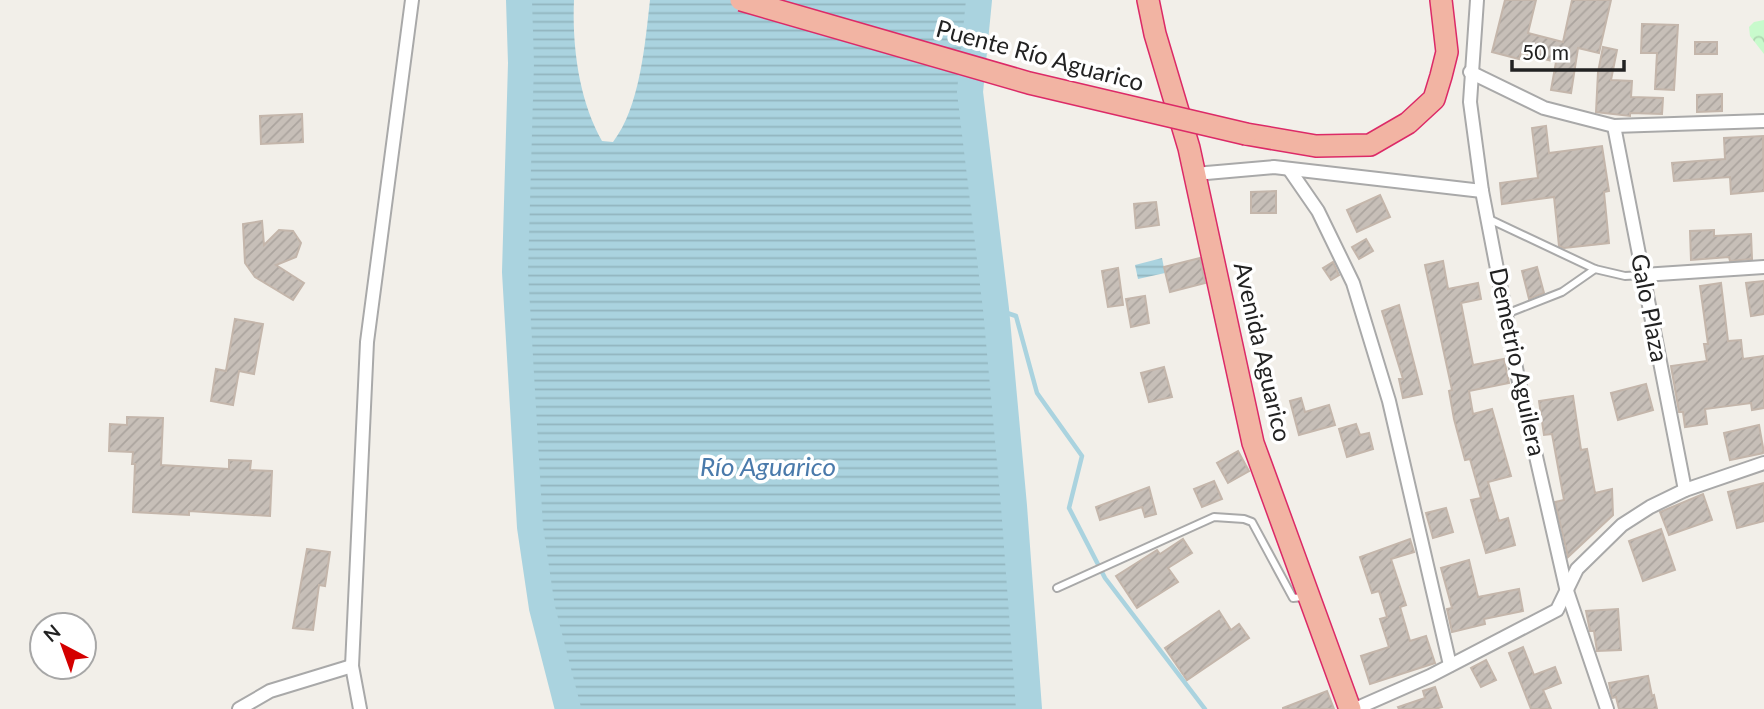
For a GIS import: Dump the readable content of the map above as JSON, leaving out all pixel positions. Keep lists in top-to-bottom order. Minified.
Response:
{"streets":{"highway":["Puente Río Aguarico","Avenida Aguarico"],"street":["Galo Plaza","Demetrio Aguilera"]},"water":["Río Aguarico"],"scale_bar":"50 m","north":"top left"}
